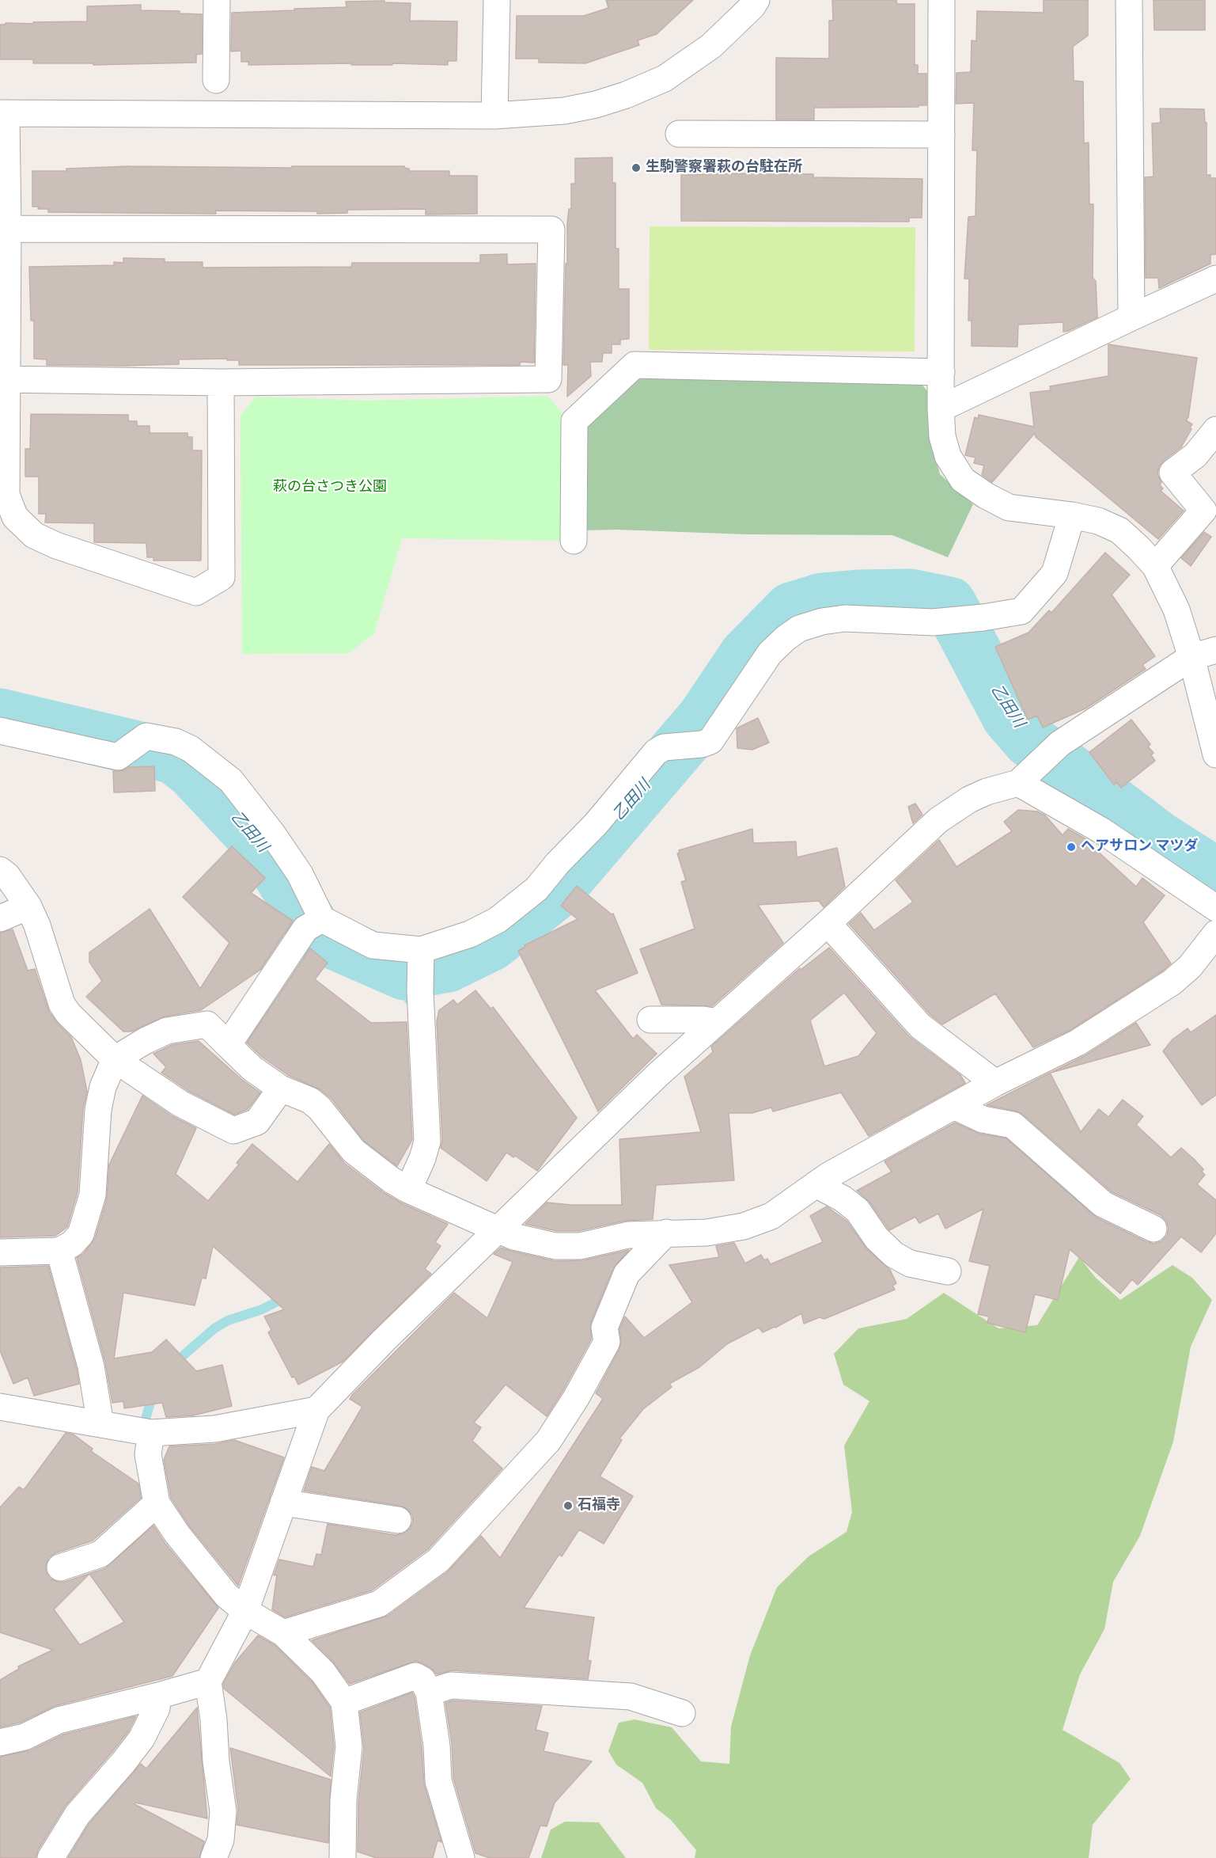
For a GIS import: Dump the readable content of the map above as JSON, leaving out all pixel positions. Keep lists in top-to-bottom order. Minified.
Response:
{"water":["乙田川"],"parks":["萩の台さつき公園"],"places":["生駒警察署萩の台駐在所","ヘアサロン マツダ","石福寺"]}
